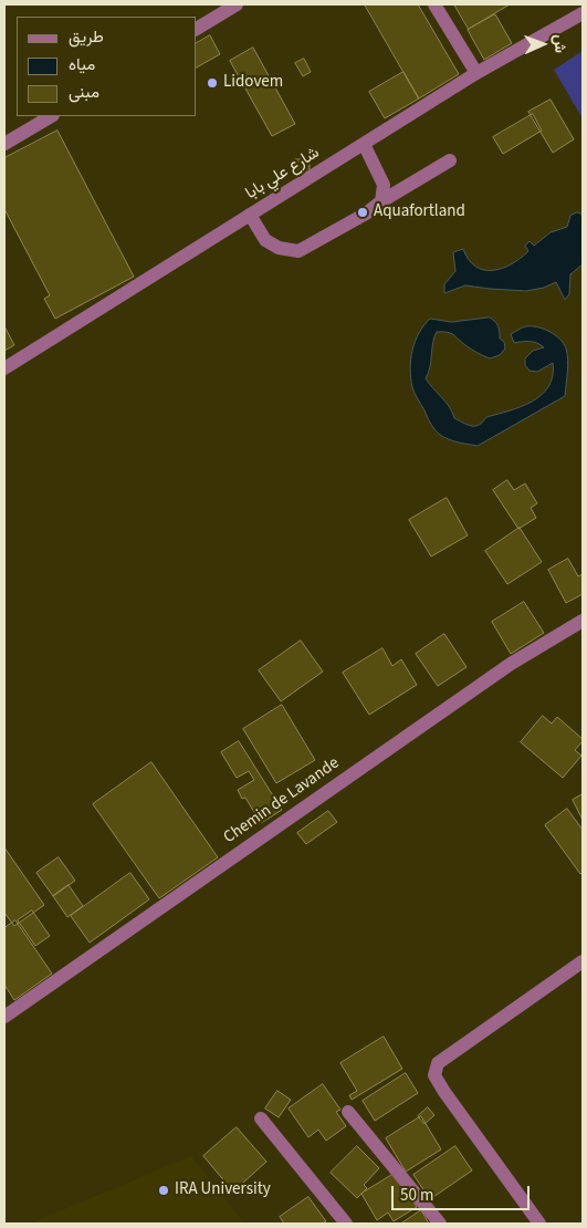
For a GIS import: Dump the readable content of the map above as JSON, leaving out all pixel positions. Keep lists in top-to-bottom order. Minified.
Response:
{"streets":{"street":["شارع علي بابا","Chemin de Lavande"]},"places":["Lidovem","Aquafortland","IRA University"],"legend":["طريق","مياه","مبنى"],"scale_bar":"50 m","north":"right"}
